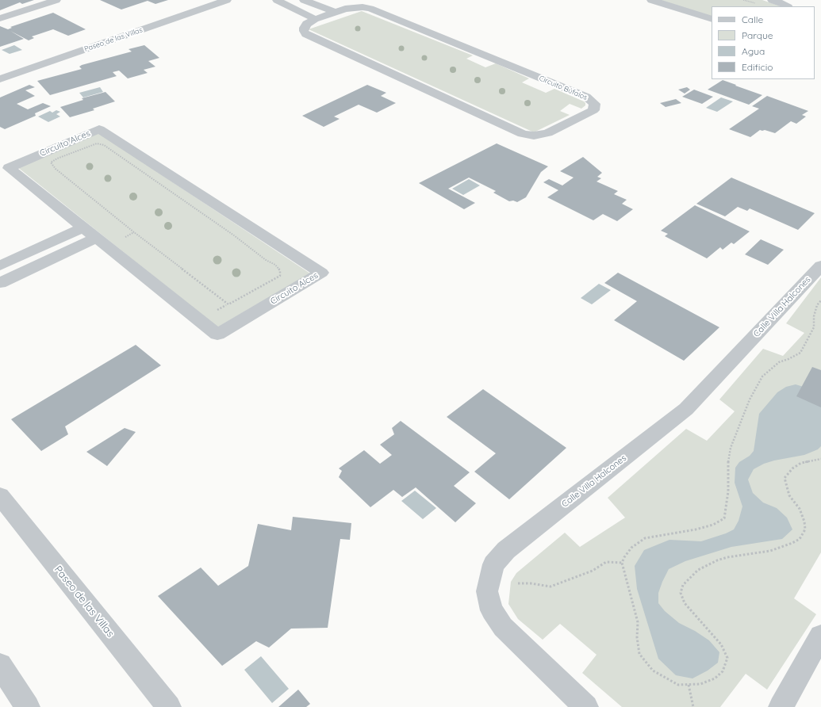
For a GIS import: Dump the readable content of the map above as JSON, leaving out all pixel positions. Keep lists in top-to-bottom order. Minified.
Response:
{"streets":{"street":["Paseo de las Villas","Circuito Búfalos","Circuito Alces","Calle Villa Halcones"]},"legend":["Calle","Parque","Agua","Edificio"]}
